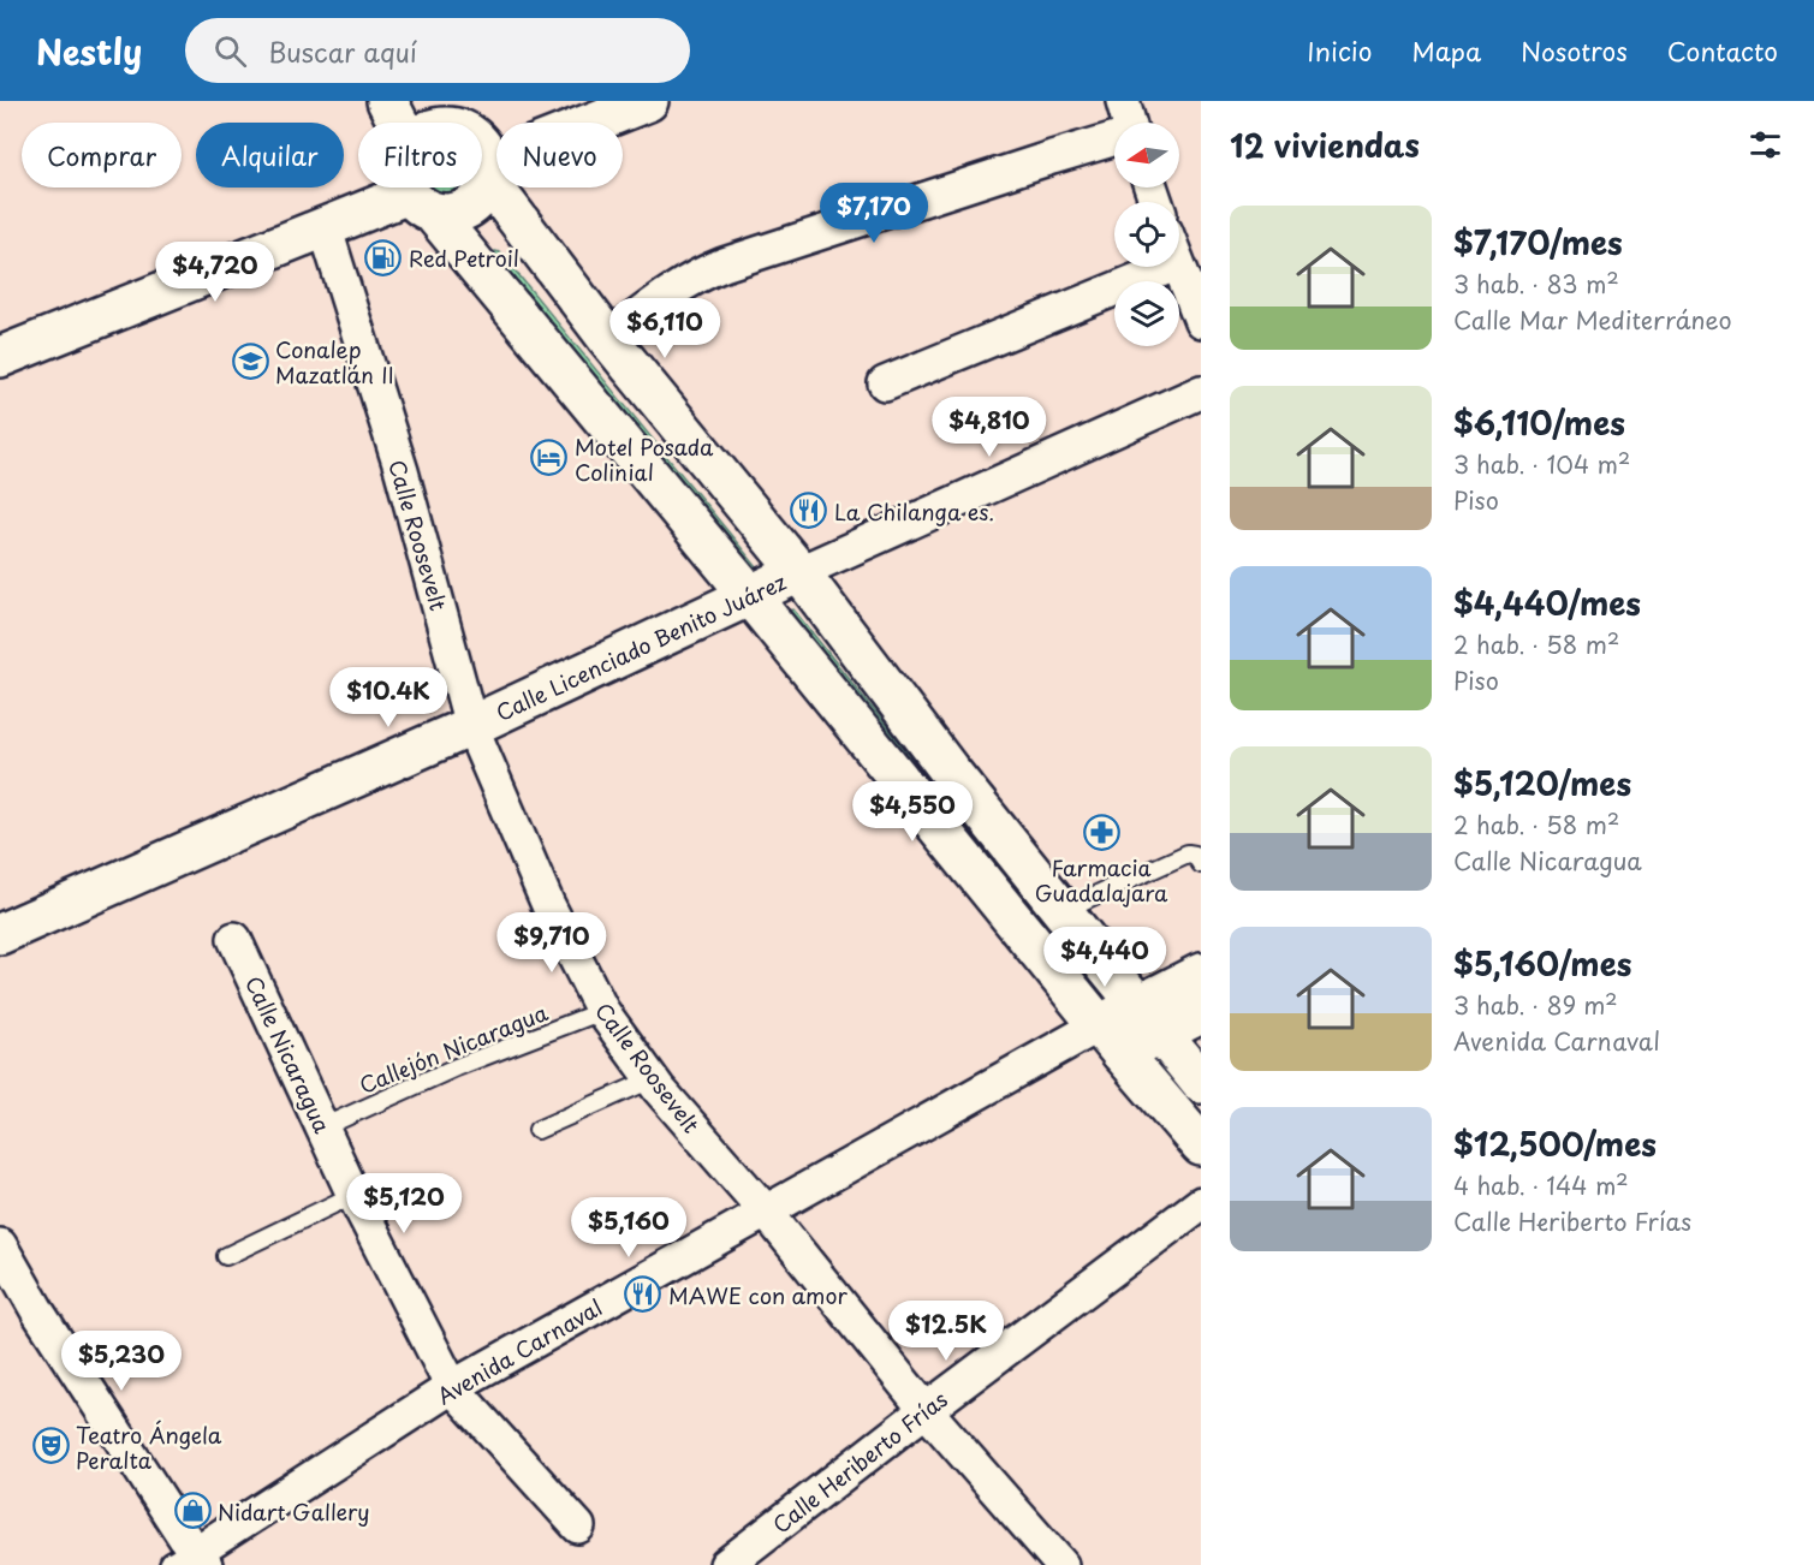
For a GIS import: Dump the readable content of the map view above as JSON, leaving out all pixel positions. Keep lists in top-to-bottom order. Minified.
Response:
{"streets":{"main road":["Calle Licenciado Benito Juárez"],"street":["Calle Roosevelt","Calle Nicaragua","Avenida Carnaval","Calle Heriberto Frías"],"lane":["Callejón Nicaragua"]},"crossings":[["Calle Roosevelt","Calle Licenciado Benito Juárez"],["Calle Roosevelt","Callejón Nicaragua"],["Calle Roosevelt","Avenida Carnaval"],["Calle Roosevelt","Calle Heriberto Frías"],["Callejón Nicaragua","Calle Nicaragua"],["Calle Nicaragua","Avenida Carnaval"]],"places":{"fuel station":["Red Petroil"],"school or university":["Conalep Mazatlán II"],"hotel":["Motel Posada Colinial"],"restaurant":["La Chilanga es.","MAWE con amor"],"pharmacy":["Farmacia Guadalajara"],"theatre":["Teatro Ángela Peralta"],"shop":["Nidart Gallery"]},"north":"left","page":{"header":"Nestly","search":"Buscar aquí","nav":["Inicio","Mapa","Nosotros","Contacto"],"heading":"12 viviendas","chip":["Comprar","Alquilar","Filtros","Nuevo"],"price":["$7,170","$4,720","$6,110","$4,810","$10.4K","$4,550","$9,710","$4,440","$5,120","$5,160","$12.5K","$5,230"],"list":[{"name":"$7,170/mes","note":"3 hab. · 83 m² · Calle Mar Mediterráneo"},{"name":"$6,110/mes","note":"3 hab. · 104 m² · Piso"},{"name":"$4,440/mes","note":"2 hab. · 58 m² · Piso"},{"name":"$5,120/mes","note":"2 hab. · 58 m² · Calle Nicaragua"},{"name":"$5,160/mes","note":"3 hab. · 89 m² · Avenida Carnaval"},{"name":"$12,500/mes","note":"4 hab. · 144 m² · Calle Heriberto Frías"}]}}
